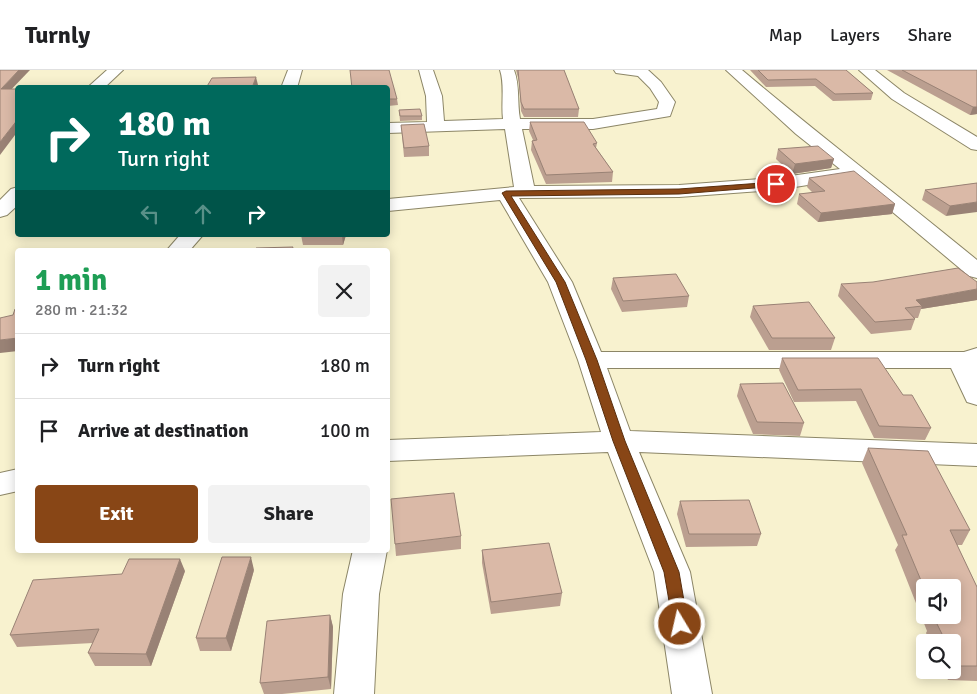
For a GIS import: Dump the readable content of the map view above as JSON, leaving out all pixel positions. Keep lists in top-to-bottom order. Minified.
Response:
{"page":{"header":"Turnly","nav":["Map","Layers","Share"],"turn":["180 m","Turn right"],"heading":["1 min","280 m · 21:32"],"list":[{"name":"Turn right","value":"180 m"},{"name":"Arrive at destination","value":"100 m"}],"buttons":["Exit","Share"]}}
